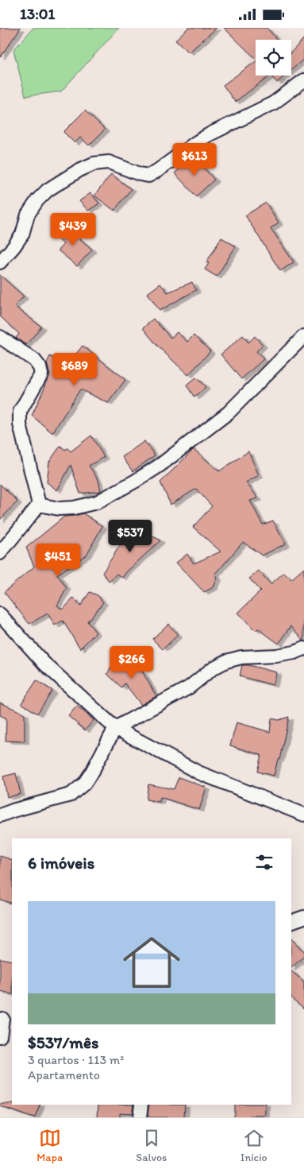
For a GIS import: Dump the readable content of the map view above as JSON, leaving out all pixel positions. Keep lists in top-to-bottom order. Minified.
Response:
{"page":{"status":"13:01","price":["$613","$439","$689","$537","$451","$266"],"heading":"6 imóveis","list":[{"name":"$537/mês","note":"3 quartos · 113 m² · Apartamento"}],"tabs":["Mapa","Salvos","Início"]}}
